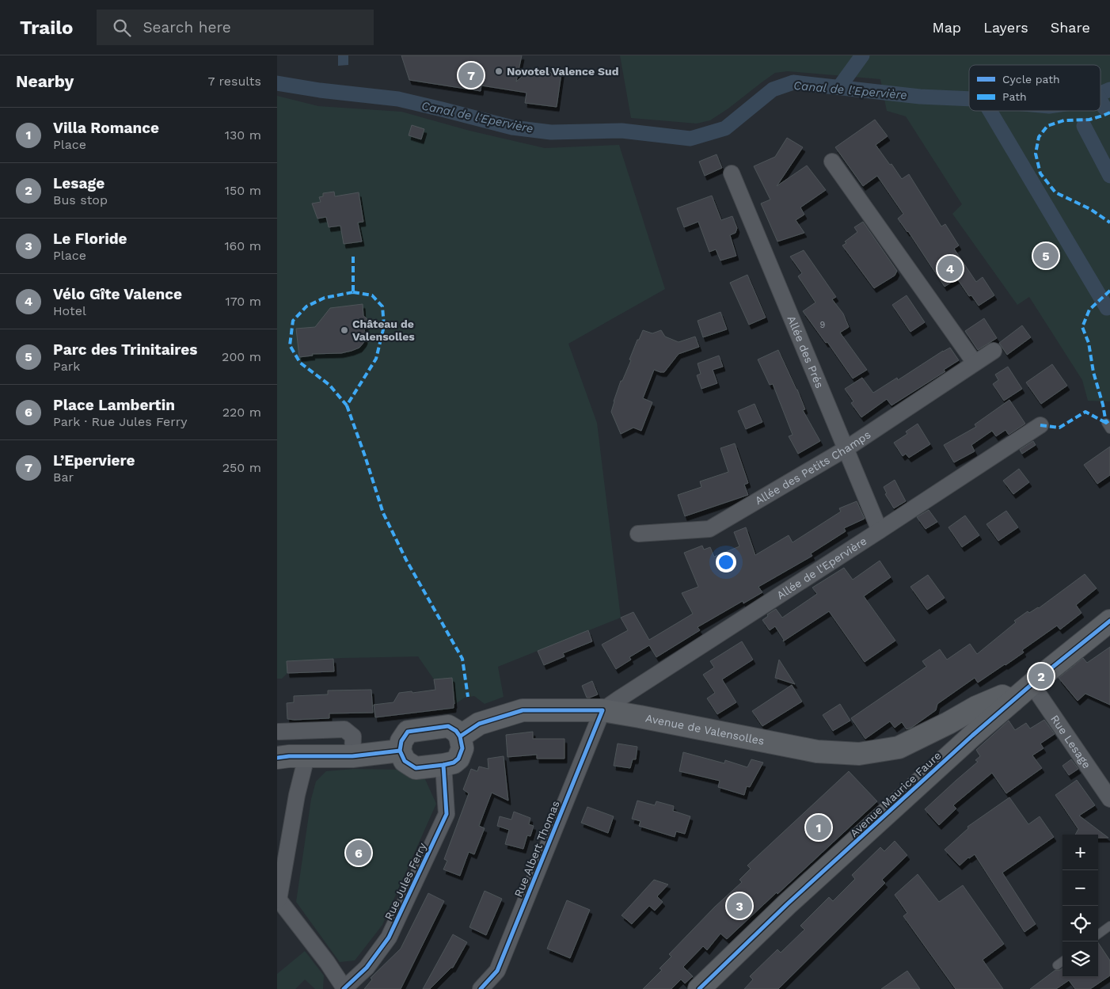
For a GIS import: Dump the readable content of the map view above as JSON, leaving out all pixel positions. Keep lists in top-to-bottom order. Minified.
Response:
{"streets":{"street":["Allée des Prés","Allée des Petits Champs","Allée de l'Epervière","Avenue de Valensolles","Rue Lesage","Avenue Maurice Faure","Rue Albert Thomas","Rue Jules Ferry"]},"crossings":[["Allée des Prés","Allée des Petits Champs"],["Allée des Prés","Allée de l'Epervière"],["Allée de l'Epervière","Avenue de Valensolles"],["Allée de l'Epervière","Rue Albert Thomas"],["Avenue de Valensolles","Avenue Maurice Faure"],["Avenue de Valensolles","Rue Albert Thomas"],["Avenue de Valensolles","Rue Jules Ferry"],["Rue Lesage","Avenue Maurice Faure"]],"water":["Canal de l'Epervière"],"places":["Novotel Valence Sud","Château de Valensolles"],"house_numbers":["9"],"legend":["Cycle path","Path"],"page":{"header":"Trailo","search":"Search here","nav":["Map","Layers","Share"],"heading":["Nearby","7 results"],"pins":["7","5","4","2","1","6","3"],"list":[{"mark":"1","name":"Villa Romance","note":"Place","value":"130 m"},{"mark":"2","name":"Lesage","note":"Bus stop","value":"150 m"},{"mark":"3","name":"Le Floride","note":"Place","value":"160 m"},{"mark":"4","name":"Vélo Gîte Valence","note":"Hotel","value":"170 m"},{"mark":"5","name":"Parc des Trinitaires","note":"Park","value":"200 m"},{"mark":"6","name":"Place Lambertin","note":"Park · Rue Jules Ferry","value":"220 m"},{"mark":"7","name":"L’Eperviere","note":"Bar","value":"250 m"}],"map_buttons":["+","−"]}}
